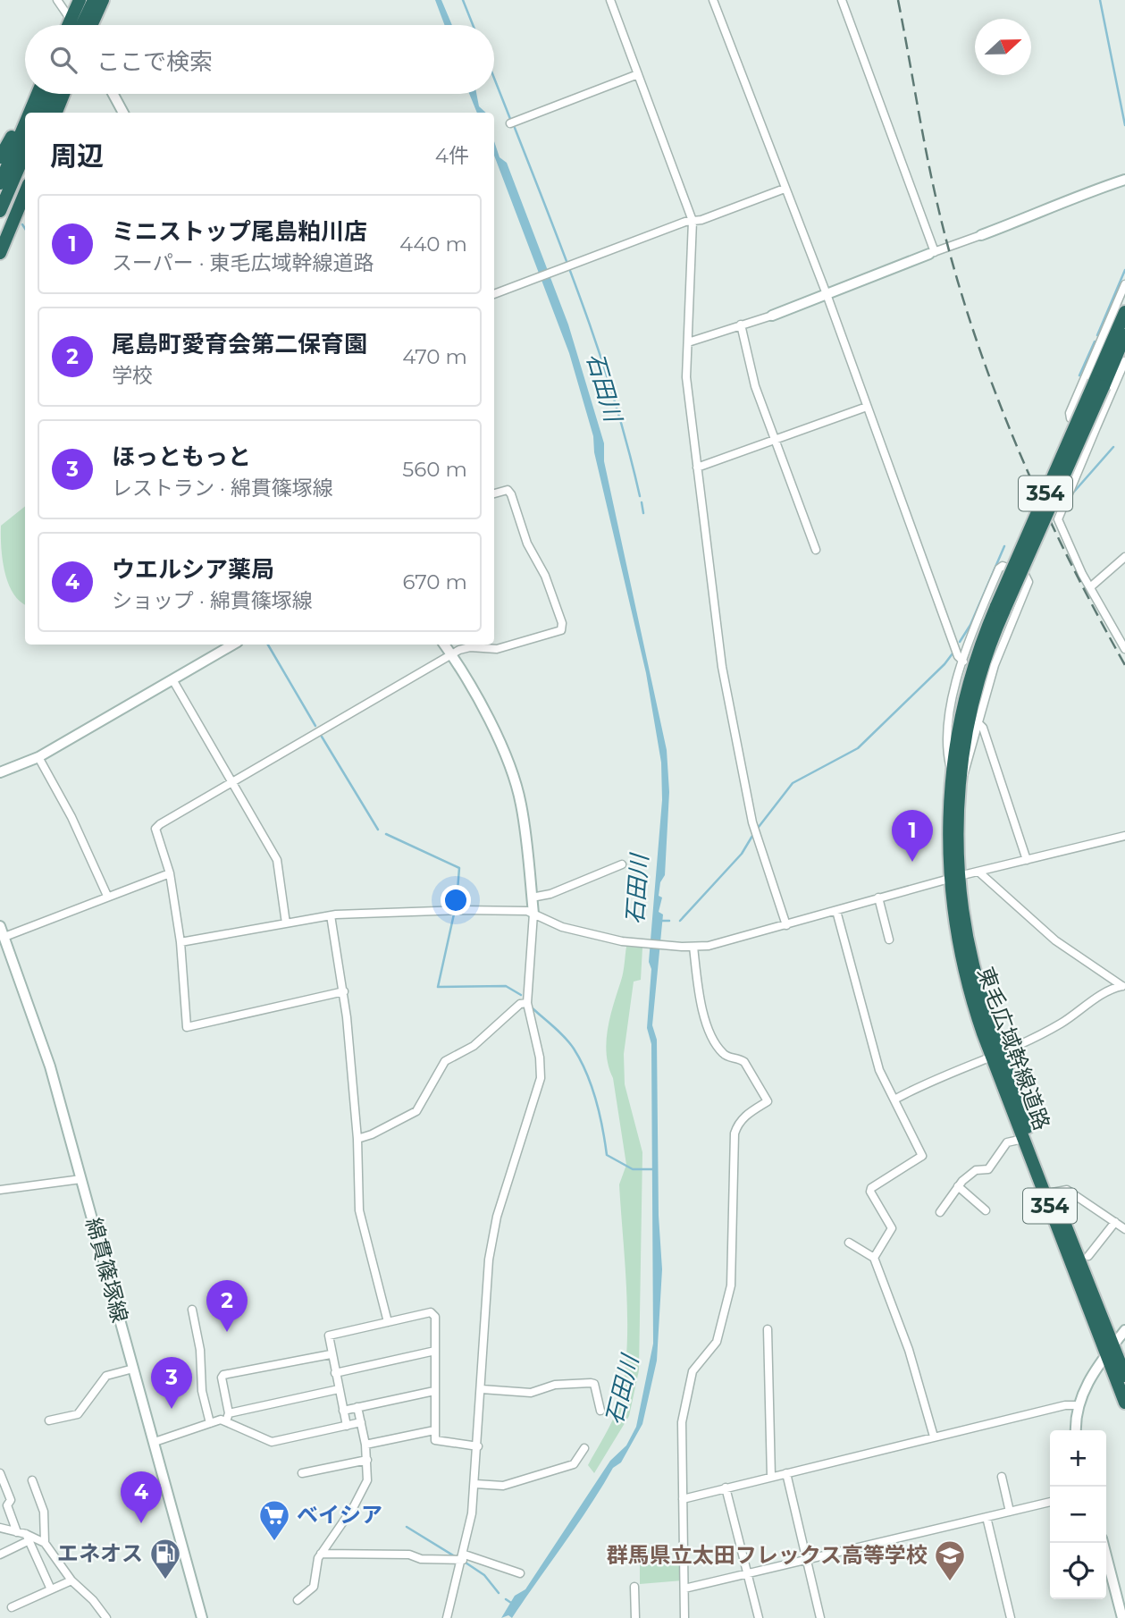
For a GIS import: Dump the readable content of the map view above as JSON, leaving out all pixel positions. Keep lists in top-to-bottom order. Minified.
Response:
{"streets":{"highway":["354","東毛広域幹線道路"],"street":["綿貫篠塚線"]},"water":["石田川"],"places":{"supermarket":["ベイシア"],"fuel station":["エネオス"],"school or university":["群馬県立太田フレックス高等学校"]},"north":"right","page":{"search":"ここで検索","heading":["周辺","4件"],"list":[{"mark":"1","name":"ミニストップ尾島粕川店","note":"スーパー · 東毛広域幹線道路","value":"440 m"},{"mark":"2","name":"尾島町愛育会第二保育園","note":"学校","value":"470 m"},{"mark":"3","name":"ほっともっと","note":"レストラン · 綿貫篠塚線","value":"560 m"},{"mark":"4","name":"ウエルシア薬局","note":"ショップ · 綿貫篠塚線","value":"670 m"}],"pins":["1","2","3","4"],"map_buttons":["+","−"]}}
